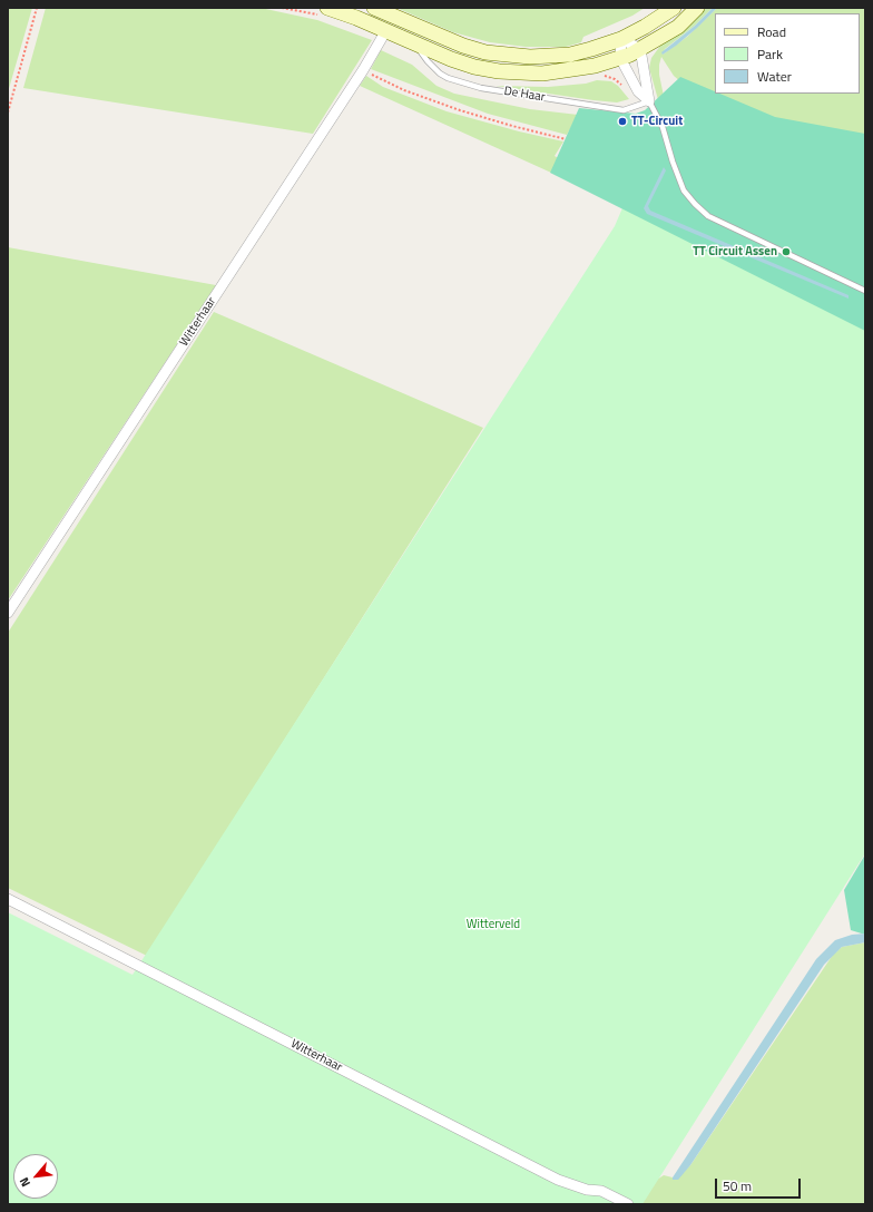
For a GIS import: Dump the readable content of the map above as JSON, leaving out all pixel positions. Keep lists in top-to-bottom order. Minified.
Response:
{"streets":{"street":["De Haar","Witterhaar"]},"crossings":[["De Haar","Witterhaar"]],"parks":["Witterveld"],"places":["TT-Circuit","TT Circuit Assen"],"legend":["Road","Park","Water"],"scale_bar":"50 m","north":"bottom left"}
